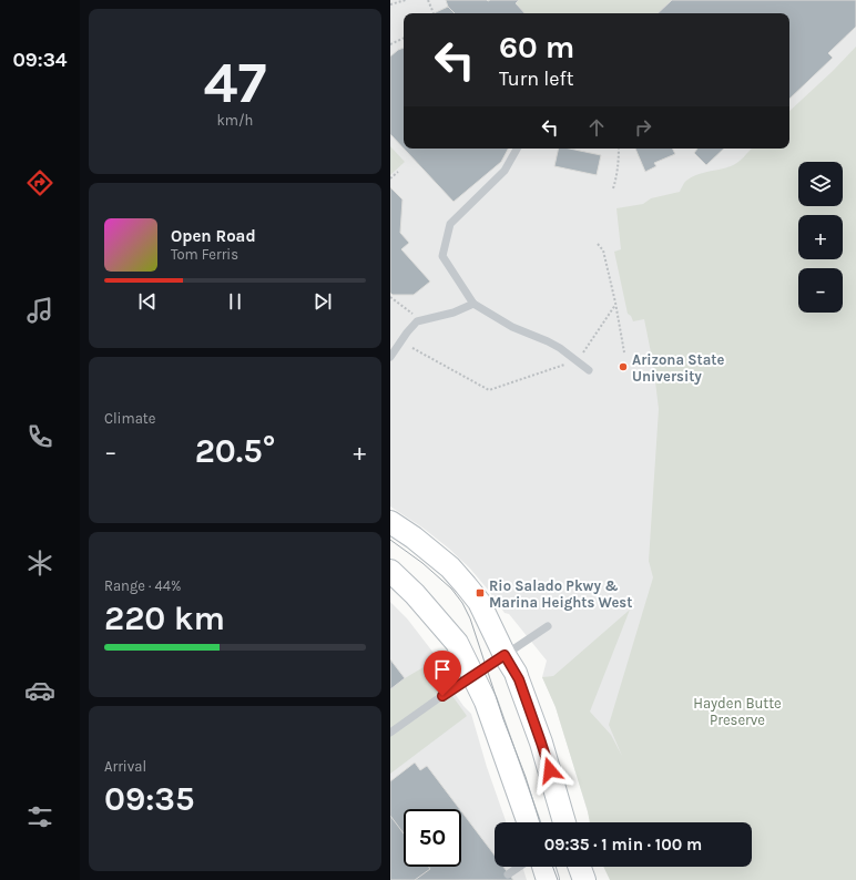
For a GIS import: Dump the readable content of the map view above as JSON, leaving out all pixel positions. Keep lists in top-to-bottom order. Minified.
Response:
{"parks":["Hayden Butte Preserve"],"places":{"other":["Arizona State University"],"transit":["Rio Salado Pkwy & Marina Heights West"]},"page":{"tabs":"09:34","tile":[["47","km/h"],"Climate",["Range · 44%","220 km"],["Arrival","09:35"]],"turn":["60 m","Turn left"],"map_buttons":["+","−"],"song":["Open Road","Tom Ferris"],"heat":["−","20.5°","+"],"limit":"50","trip":"09:35 · 1 min · 100 m"}}
